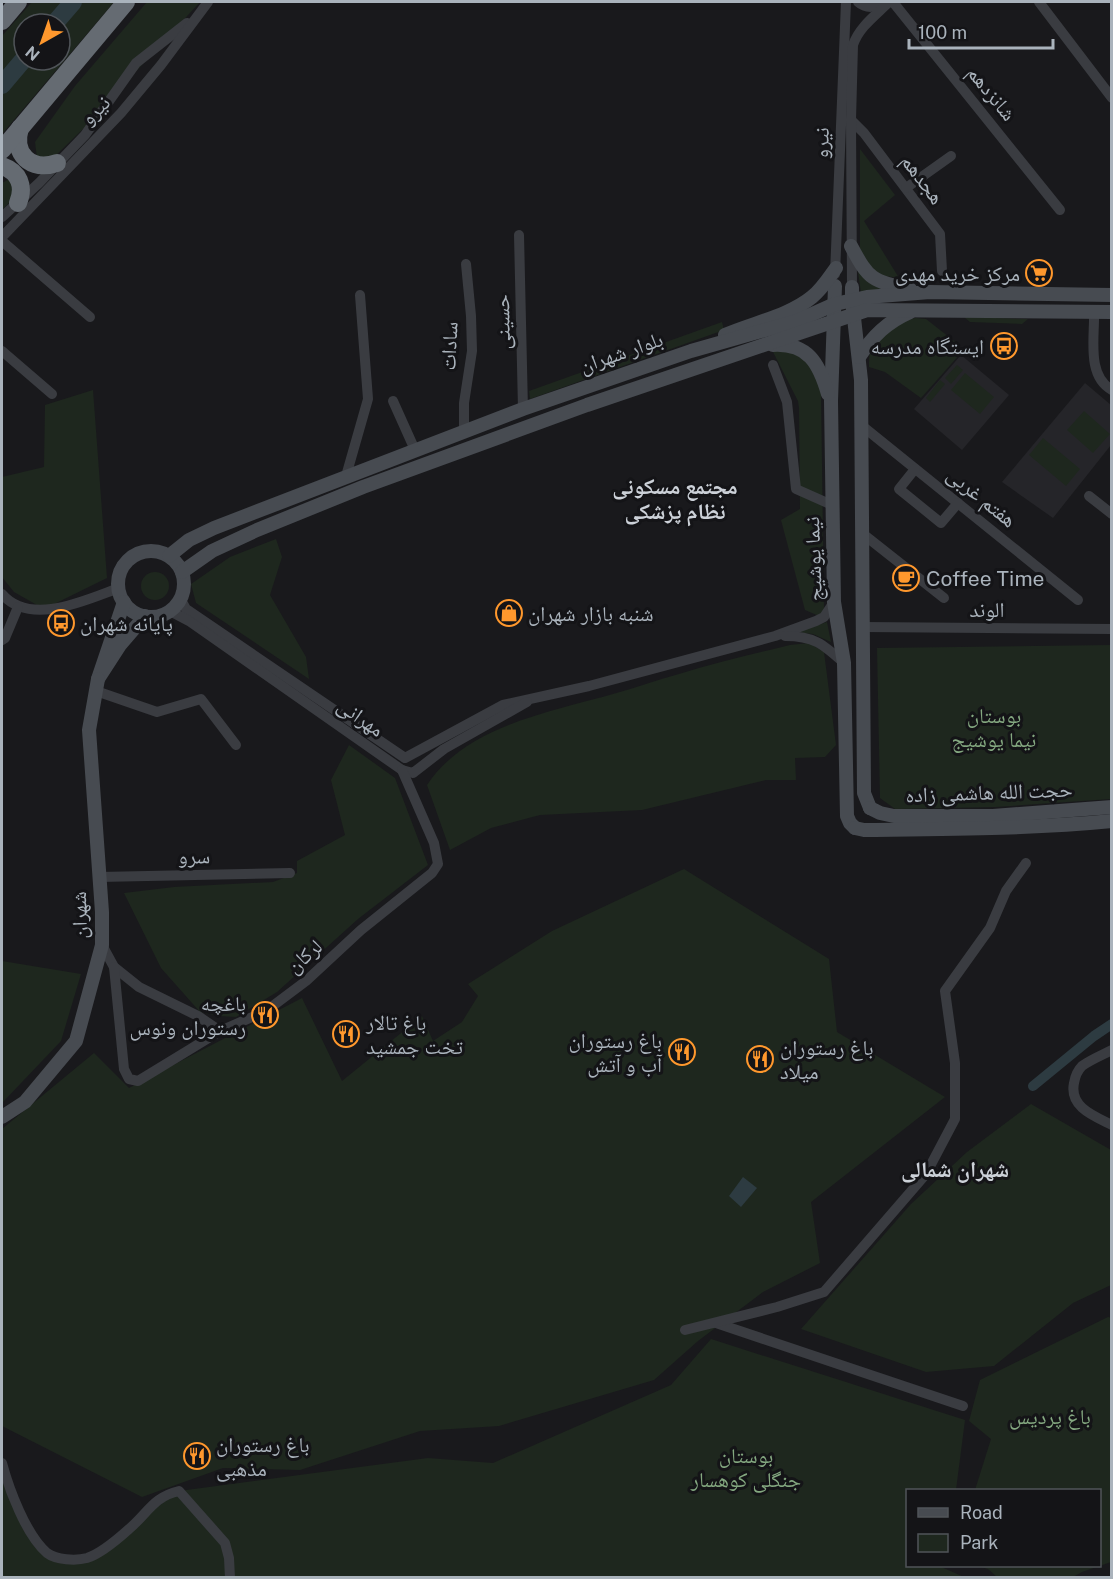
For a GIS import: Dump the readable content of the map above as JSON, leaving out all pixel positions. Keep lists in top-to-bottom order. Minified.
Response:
{"streets":{"street":["شانزدهم","نیرو","هجدهم","حسینی","سادات","بلوار شهران","هفتم غربی","نیما یوشیج","الوند","مهرانی","حجت الله هاشمی زاده","سرو","شهران","لرکان"]},"crossings":[["شانزدهم","نیرو"],["نیرو","هجدهم"],["نیرو","بلوار شهران"],["نیرو","نیما یوشیج"],["حسینی","بلوار شهران"],["سادات","بلوار شهران"],["بلوار شهران","نیما یوشیج"],["بلوار شهران","مهرانی"],["مهرانی","لرکان"],["سرو","شهران"]],"districts":["مجتمع مسکونی نظام پزشکی","شهران شمالی"],"parks":["بوستان نیما یوشیج","باغ پردیس","بوستان جنگلی کوهسار"],"places":{"supermarket":["مرکز خرید مهدی"],"bus stop":["ایستگاه مدرسه","پایانه شهران"],"cafe":["Coffee Time"],"shop":["شنبه بازار شهران"],"restaurant":["باغچه رستوران ونوس","باغ تالار تخت جمشید","باغ رستوران آب و آتش","باغ رستوران میلاد","باغ رستوران مذهبی"]},"legend":["Road","Park"],"scale_bar":"100 m","north":"bottom left"}
